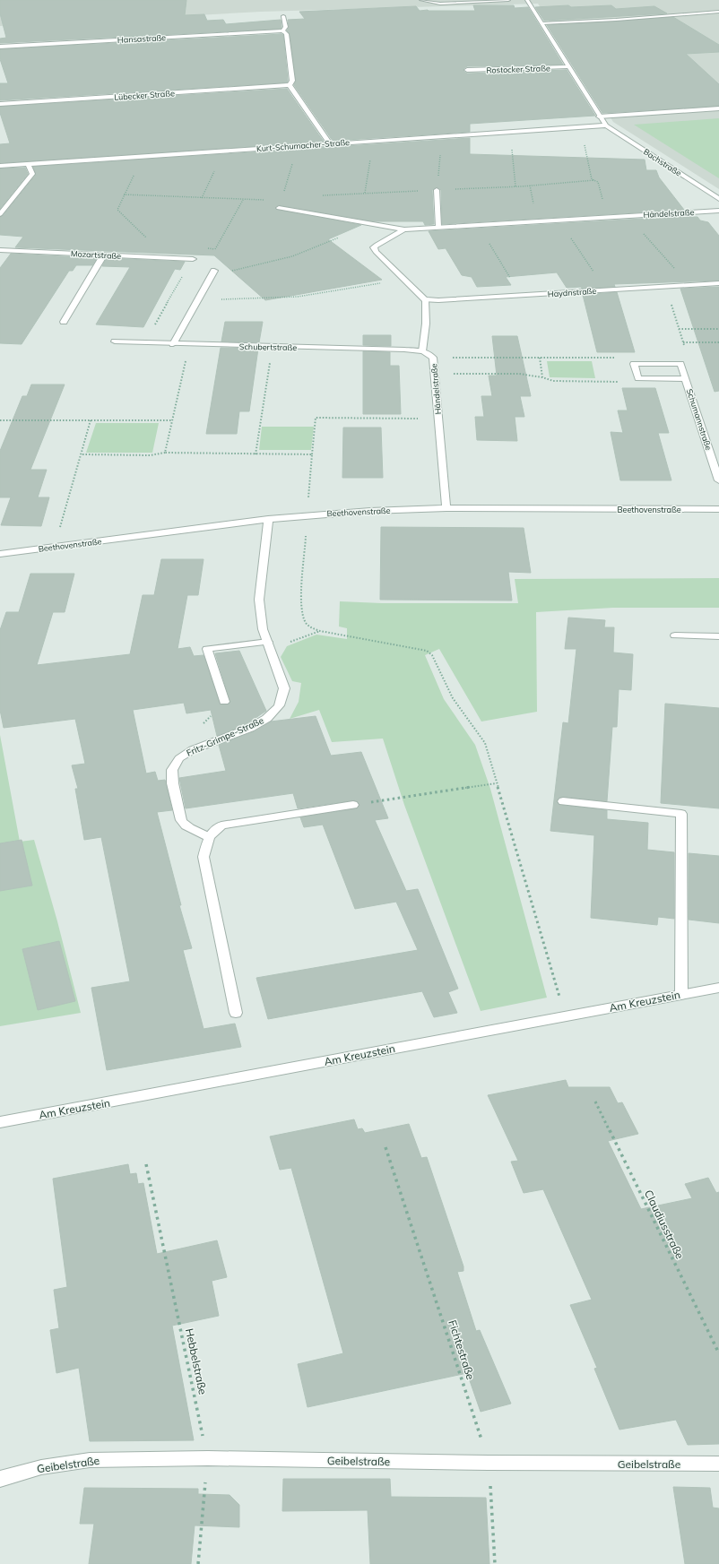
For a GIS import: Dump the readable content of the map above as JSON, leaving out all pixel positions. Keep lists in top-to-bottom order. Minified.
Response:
{"streets":{"street":["Hansastraße","Rostocker Straße","Lübecker Straße","Kurt-Schumacher-Straße","Bachstraße","Händelstraße","Mozartstraße","Haydnstraße","Schubertstraße","Schumannstraße","Beethovenstraße","Fritz-Grimpe-Straße","Am Kreuzstein","Geibelstraße"],"path":["Claudiusstraße","Fichtestraße","Hebbelstraße"]},"crossings":[["Kurt-Schumacher-Straße","Bachstraße"],["Händelstraße","Haydnstraße"],["Händelstraße","Schubertstraße"],["Händelstraße","Beethovenstraße"],["Beethovenstraße","Fritz-Grimpe-Straße"],["Fichtestraße","Geibelstraße"],["Hebbelstraße","Geibelstraße"]]}
